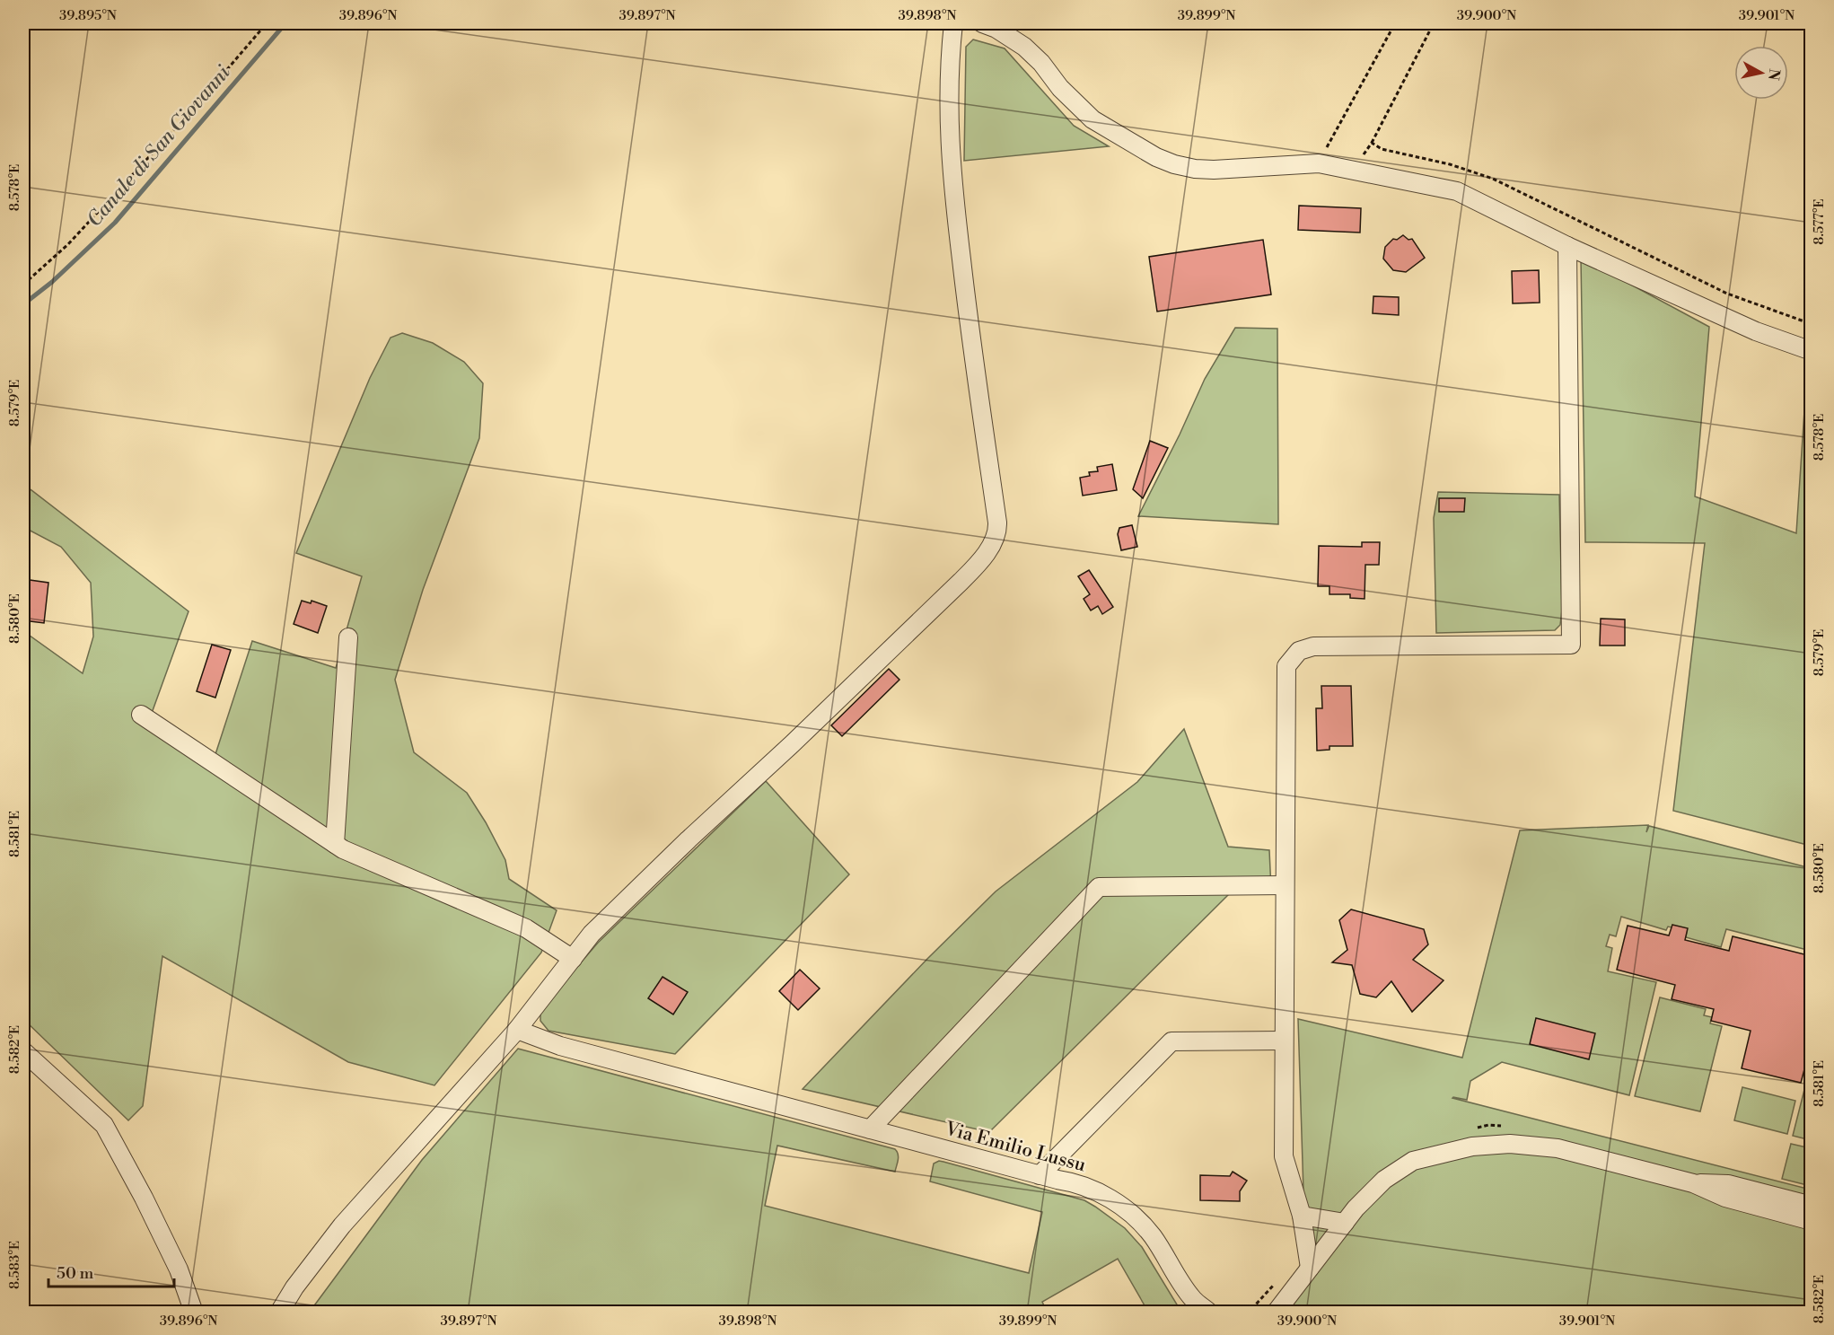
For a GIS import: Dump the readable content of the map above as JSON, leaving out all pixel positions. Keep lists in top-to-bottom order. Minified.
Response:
{"streets":{"street":["Via Emilio Lussu"]},"water":["Canale di San Giovanni"],"scale_bar":"50 m","north":"right","coordinates":["39.895°N","39.896°N","39.897°N","39.898°N","39.899°N","39.900°N","39.901°N","8.578°E","8.577°E","8.579°E","8.580°E","8.581°E","8.582°E","8.583°E"]}
